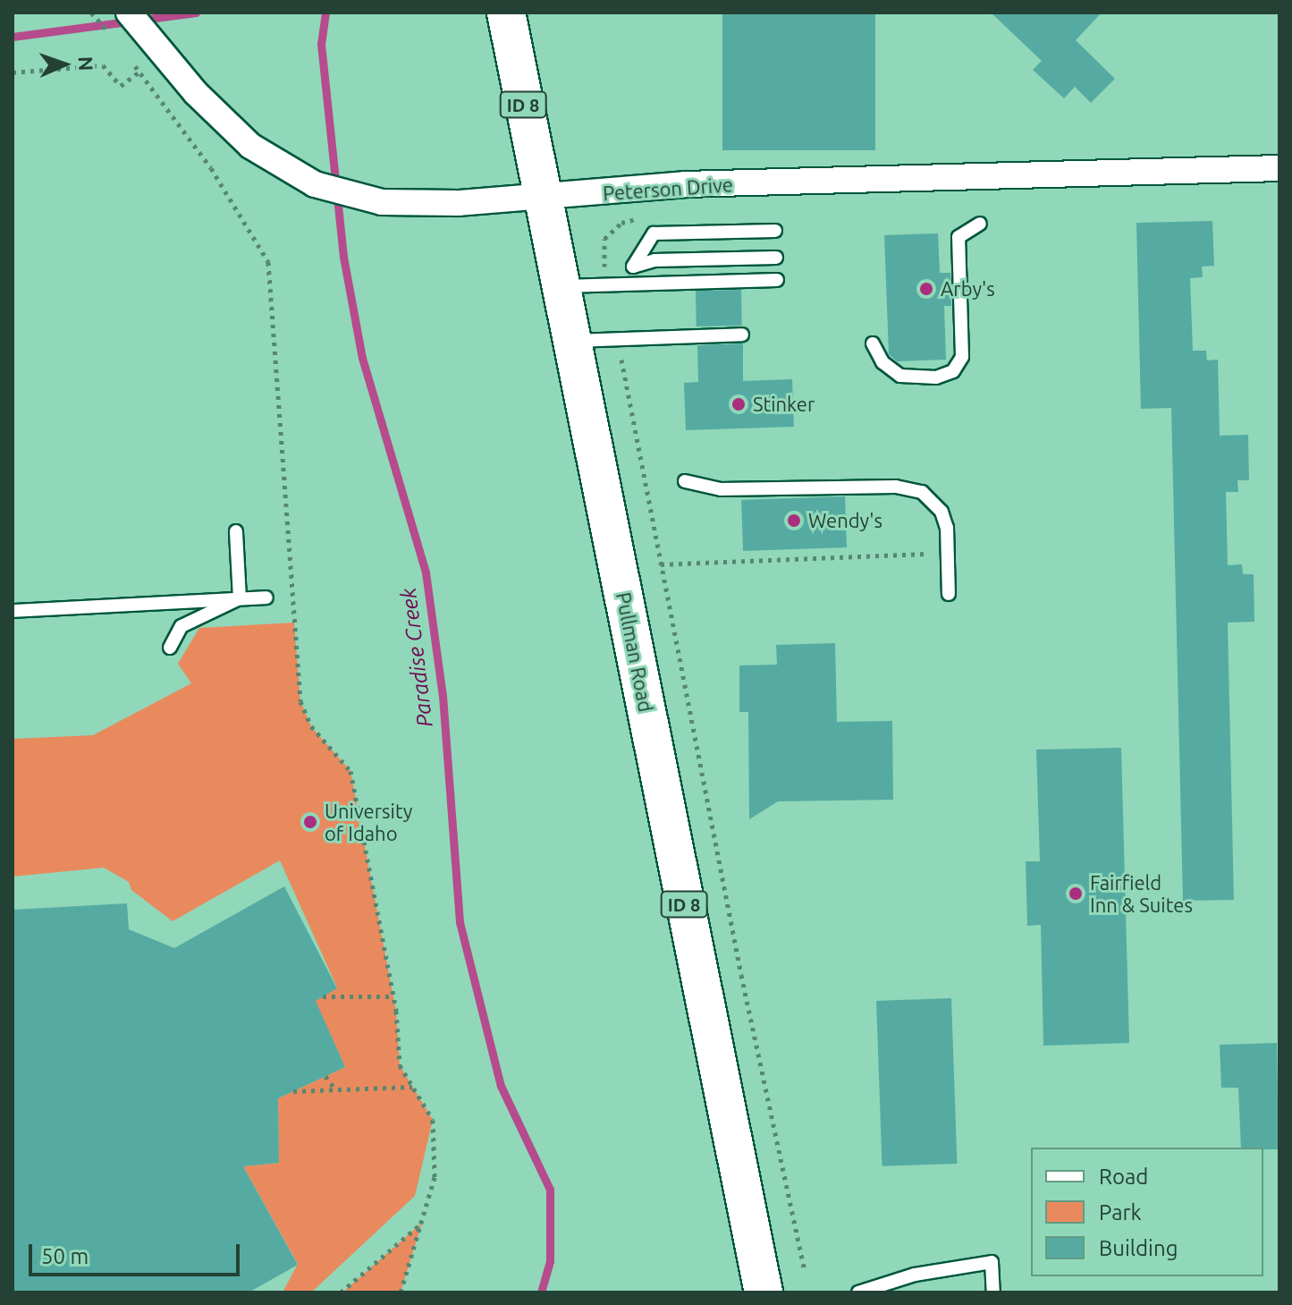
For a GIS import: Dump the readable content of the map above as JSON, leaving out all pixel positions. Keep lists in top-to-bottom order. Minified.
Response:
{"streets":{"main road":["ID 8","Pullman Road"],"street":["Peterson Drive"]},"crossings":[["Peterson Drive","Pullman Road"]],"water":["Paradise Creek"],"places":["Arby's","Stinker","Wendy's","University of Idaho","Fairfield Inn & Suites"],"legend":["Road","Park","Building"],"scale_bar":"50 m","north":"right"}
